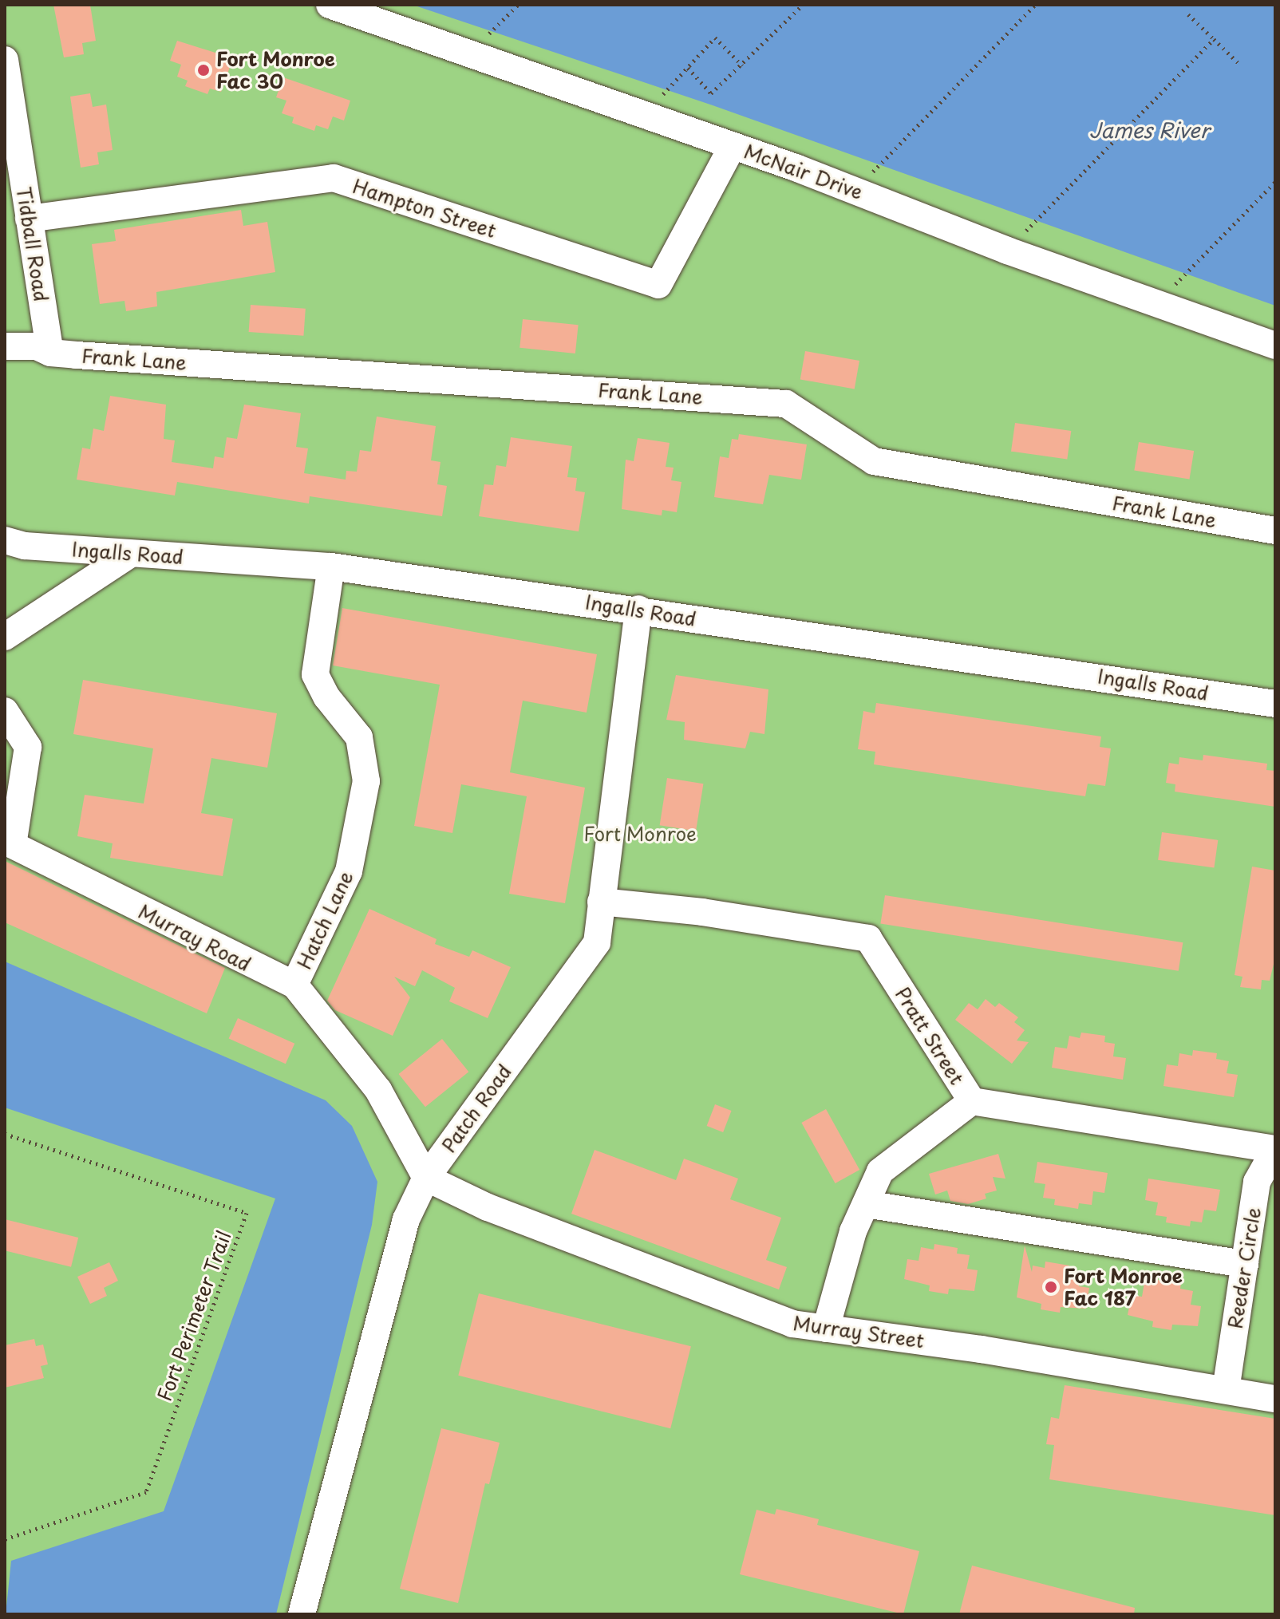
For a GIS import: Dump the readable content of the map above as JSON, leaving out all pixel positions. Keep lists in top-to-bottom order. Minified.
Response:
{"streets":{"street":["McNair Drive","Hampton Street","Tidball Road","Frank Lane","Ingalls Road","Hatch Lane","Murray Road","Pratt Street","Patch Road","Reeder Circle","Murray Street"],"path":["Fort Perimeter Trail"]},"crossings":[["McNair Drive","Hampton Street"],["Hampton Street","Tidball Road"],["Tidball Road","Frank Lane"],["Ingalls Road","Hatch Lane"],["Ingalls Road","Patch Road"],["Hatch Lane","Murray Road"],["Murray Road","Patch Road"],["Murray Road","Murray Street"],["Pratt Street","Patch Road"],["Pratt Street","Reeder Circle"],["Patch Road","Murray Street"],["Reeder Circle","Murray Street"]],"water":["James River"],"parks":["Fort Monroe"],"places":["Fort Monroe Fac 30","Fort Monroe Fac 187"]}
